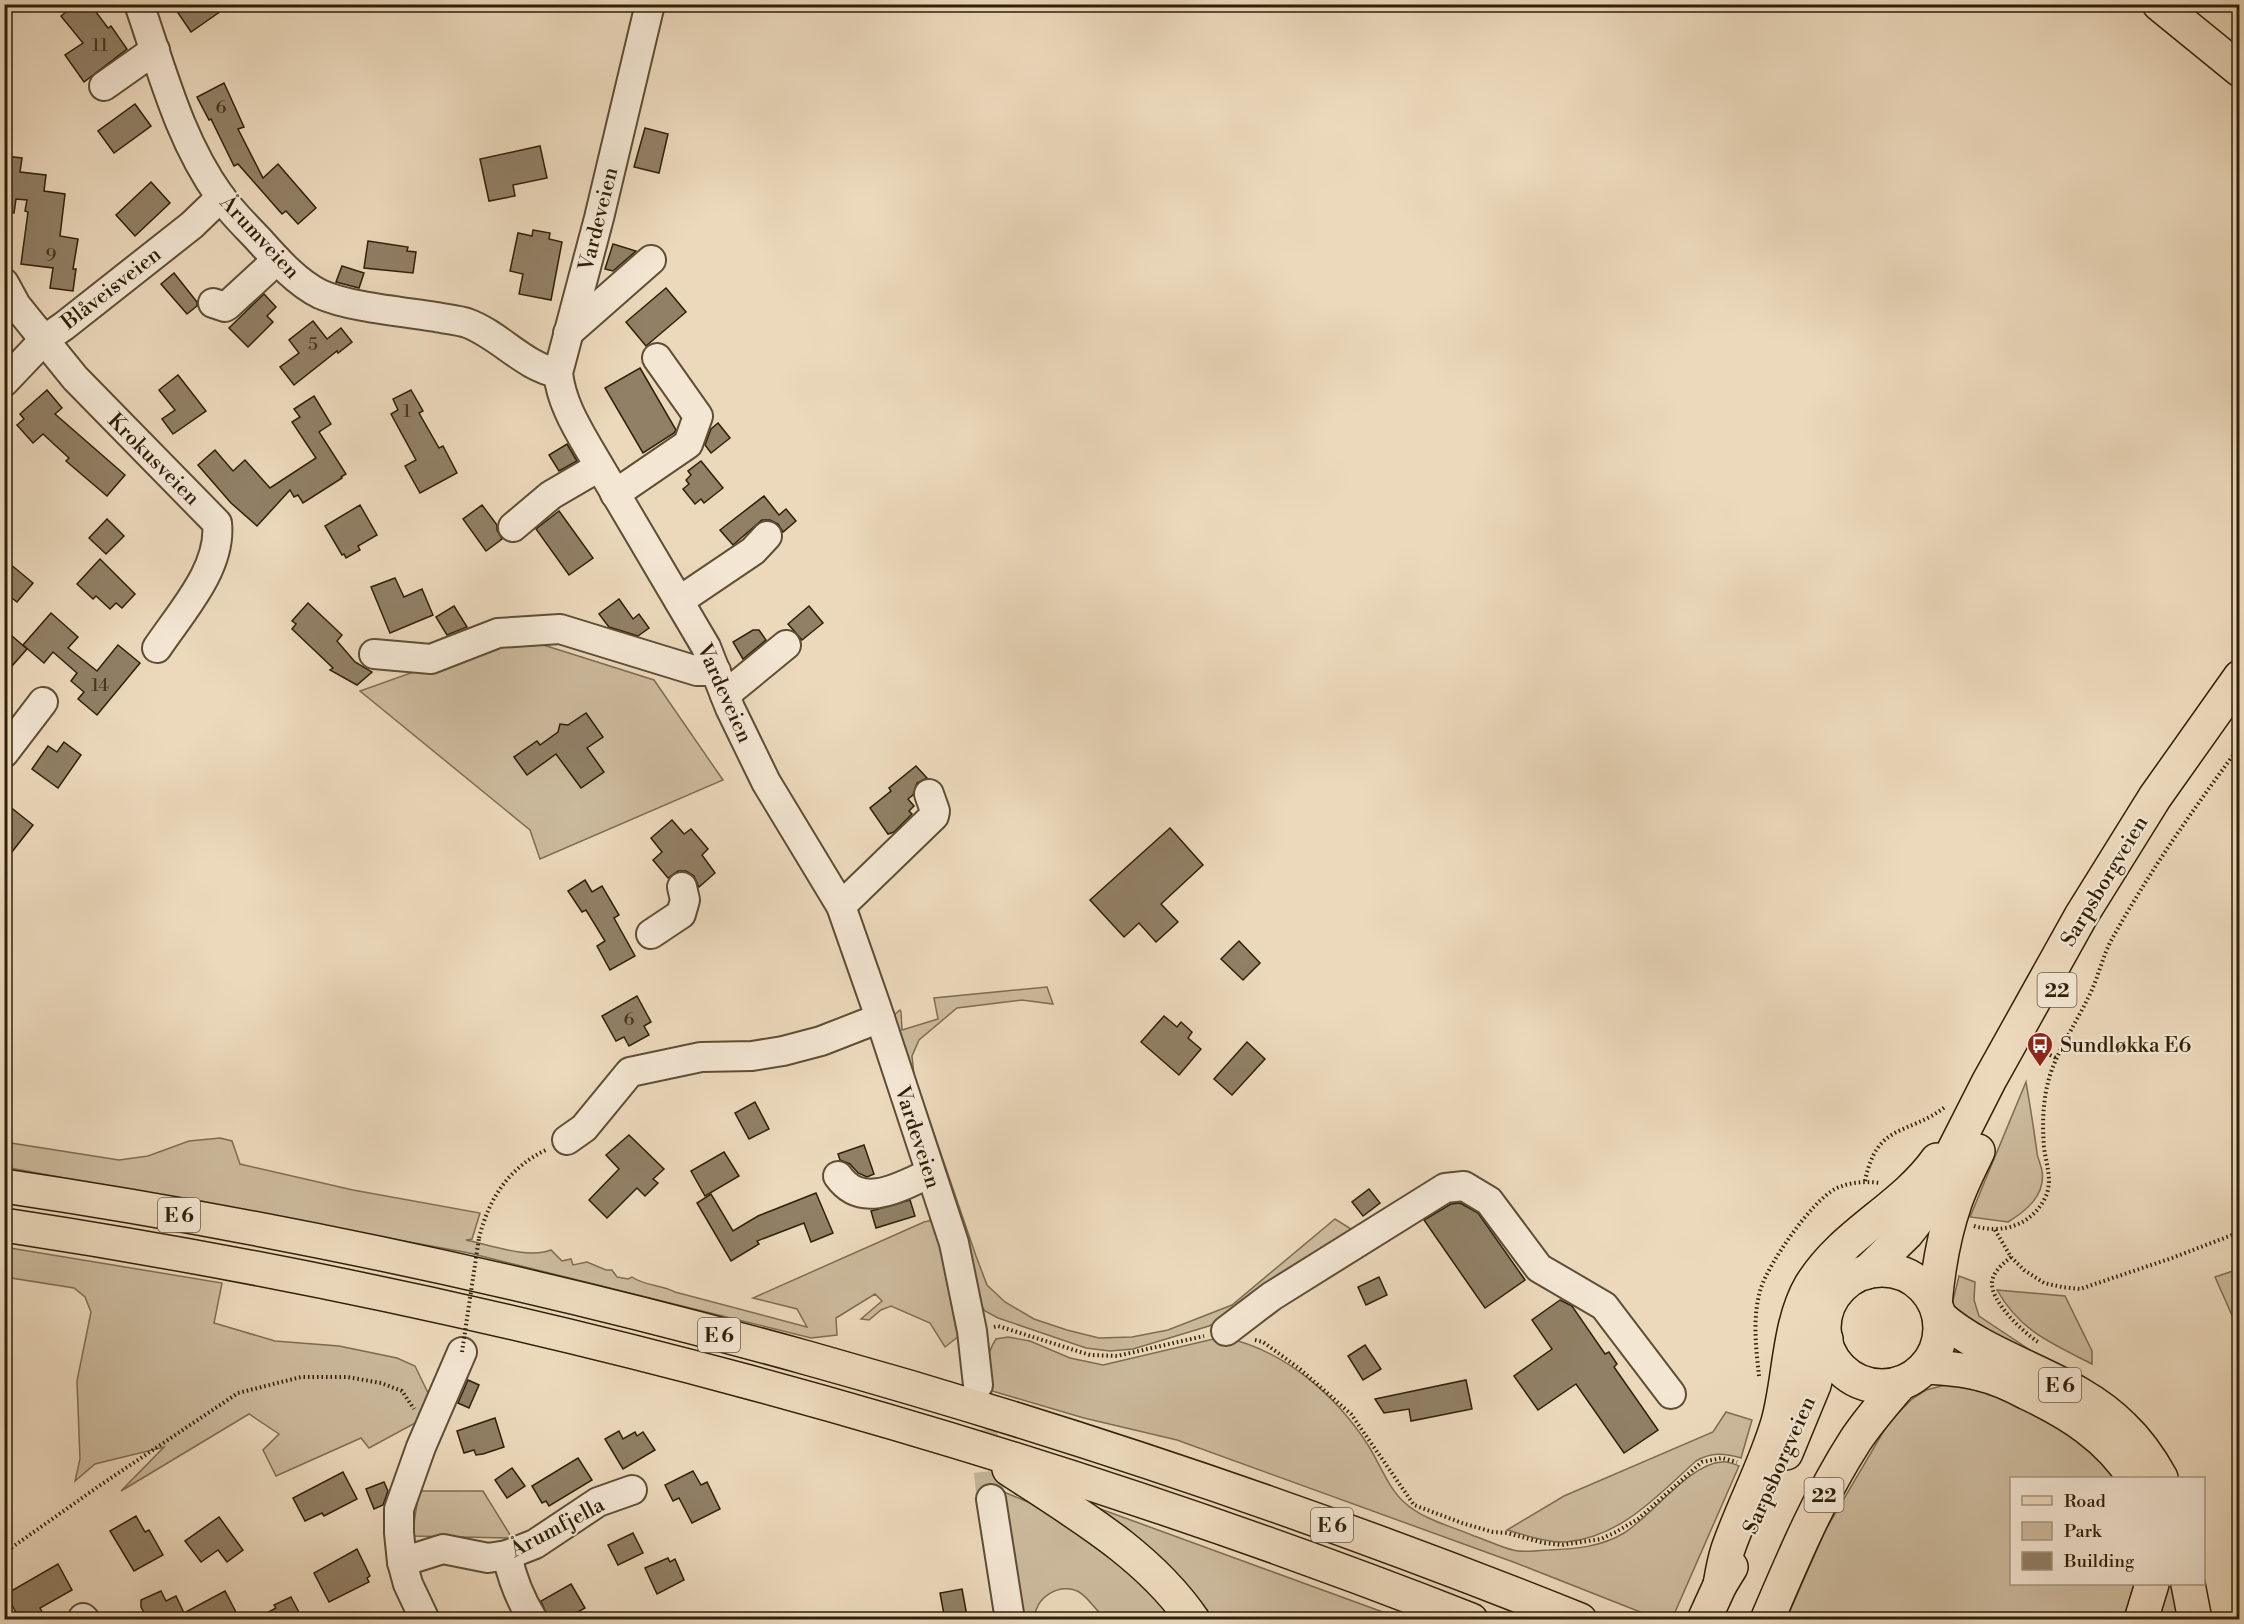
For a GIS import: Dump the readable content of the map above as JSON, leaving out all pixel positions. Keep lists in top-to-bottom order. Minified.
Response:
{"streets":{"main road":["Sarpsborgveien","22","E 6"],"street":["Vardeveien","Årumveien","Blåveisveien","Krokusveien","Årumfjella"]},"crossings":[["Vardeveien","Årumveien"],["Årumveien","Blåveisveien"],["Blåveisveien","Krokusveien"],["Sarpsborgveien","22"],["Sarpsborgveien","E 6"],["22","E 6"]],"places":{"bus stop":["Sundløkka E6"]},"house_numbers":["11","6","9","5","1","14","6"],"legend":["Road","Park","Building"]}
